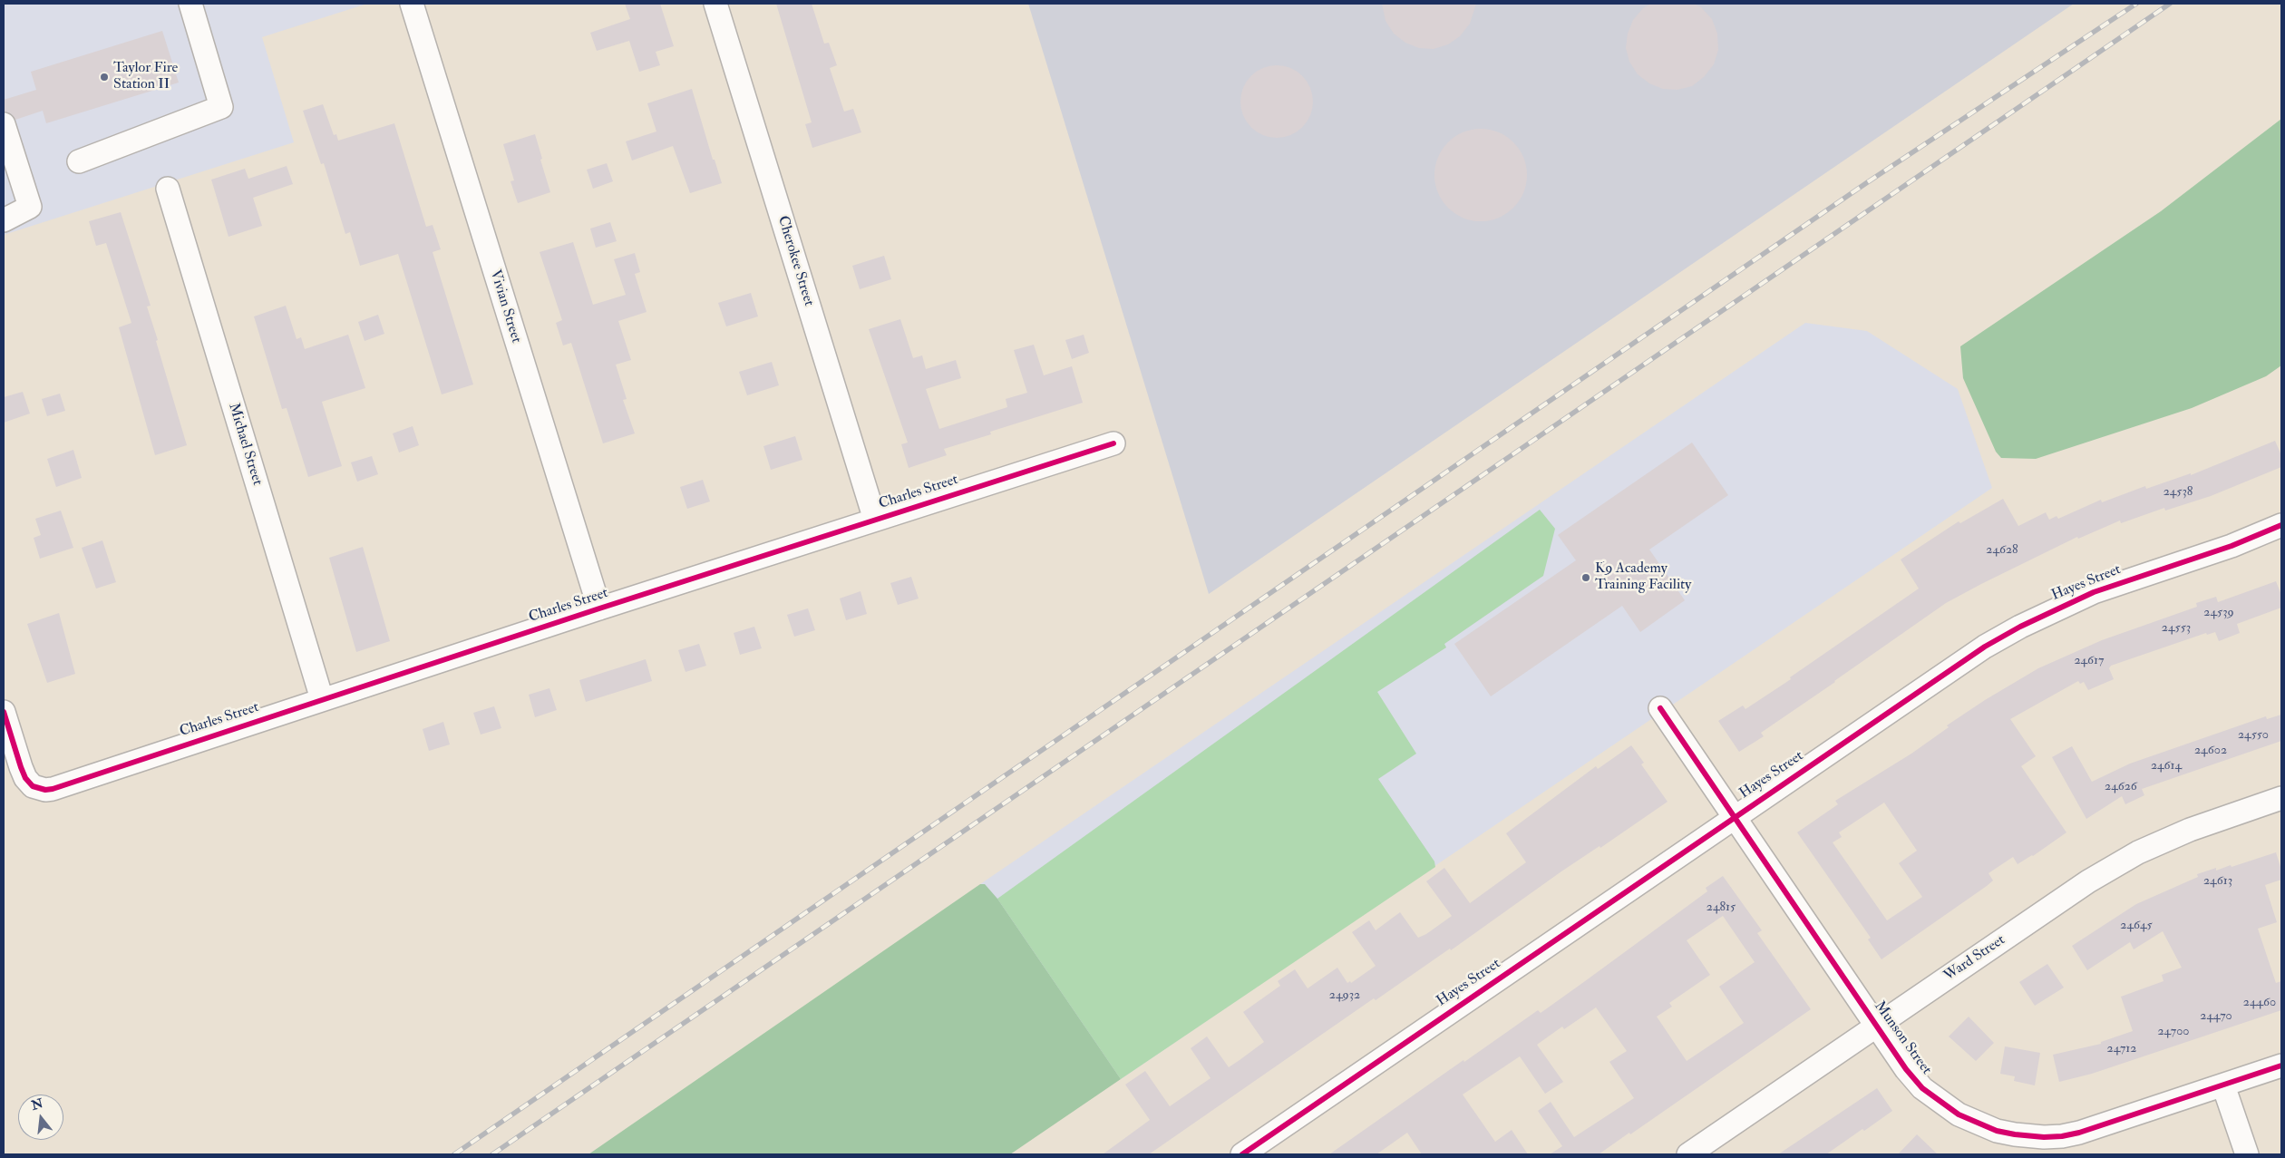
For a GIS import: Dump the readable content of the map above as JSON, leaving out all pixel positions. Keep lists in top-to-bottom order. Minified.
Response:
{"streets":{"street":["Cherokee Street","Vivian Street","Michael Street","Charles Street","Hayes Street","Ward Street","Munson Street"]},"crossings":[["Cherokee Street","Charles Street"],["Vivian Street","Charles Street"],["Michael Street","Charles Street"],["Hayes Street","Munson Street"],["Ward Street","Munson Street"]],"places":["Taylor Fire Station II","K9 Academy Training Facility"],"house_numbers":["24538","24628","24539","24553","24617","24550","24602","24614","24626","24613","24815","24645","24932","24460","24470","24700","24712"],"north":"top"}
